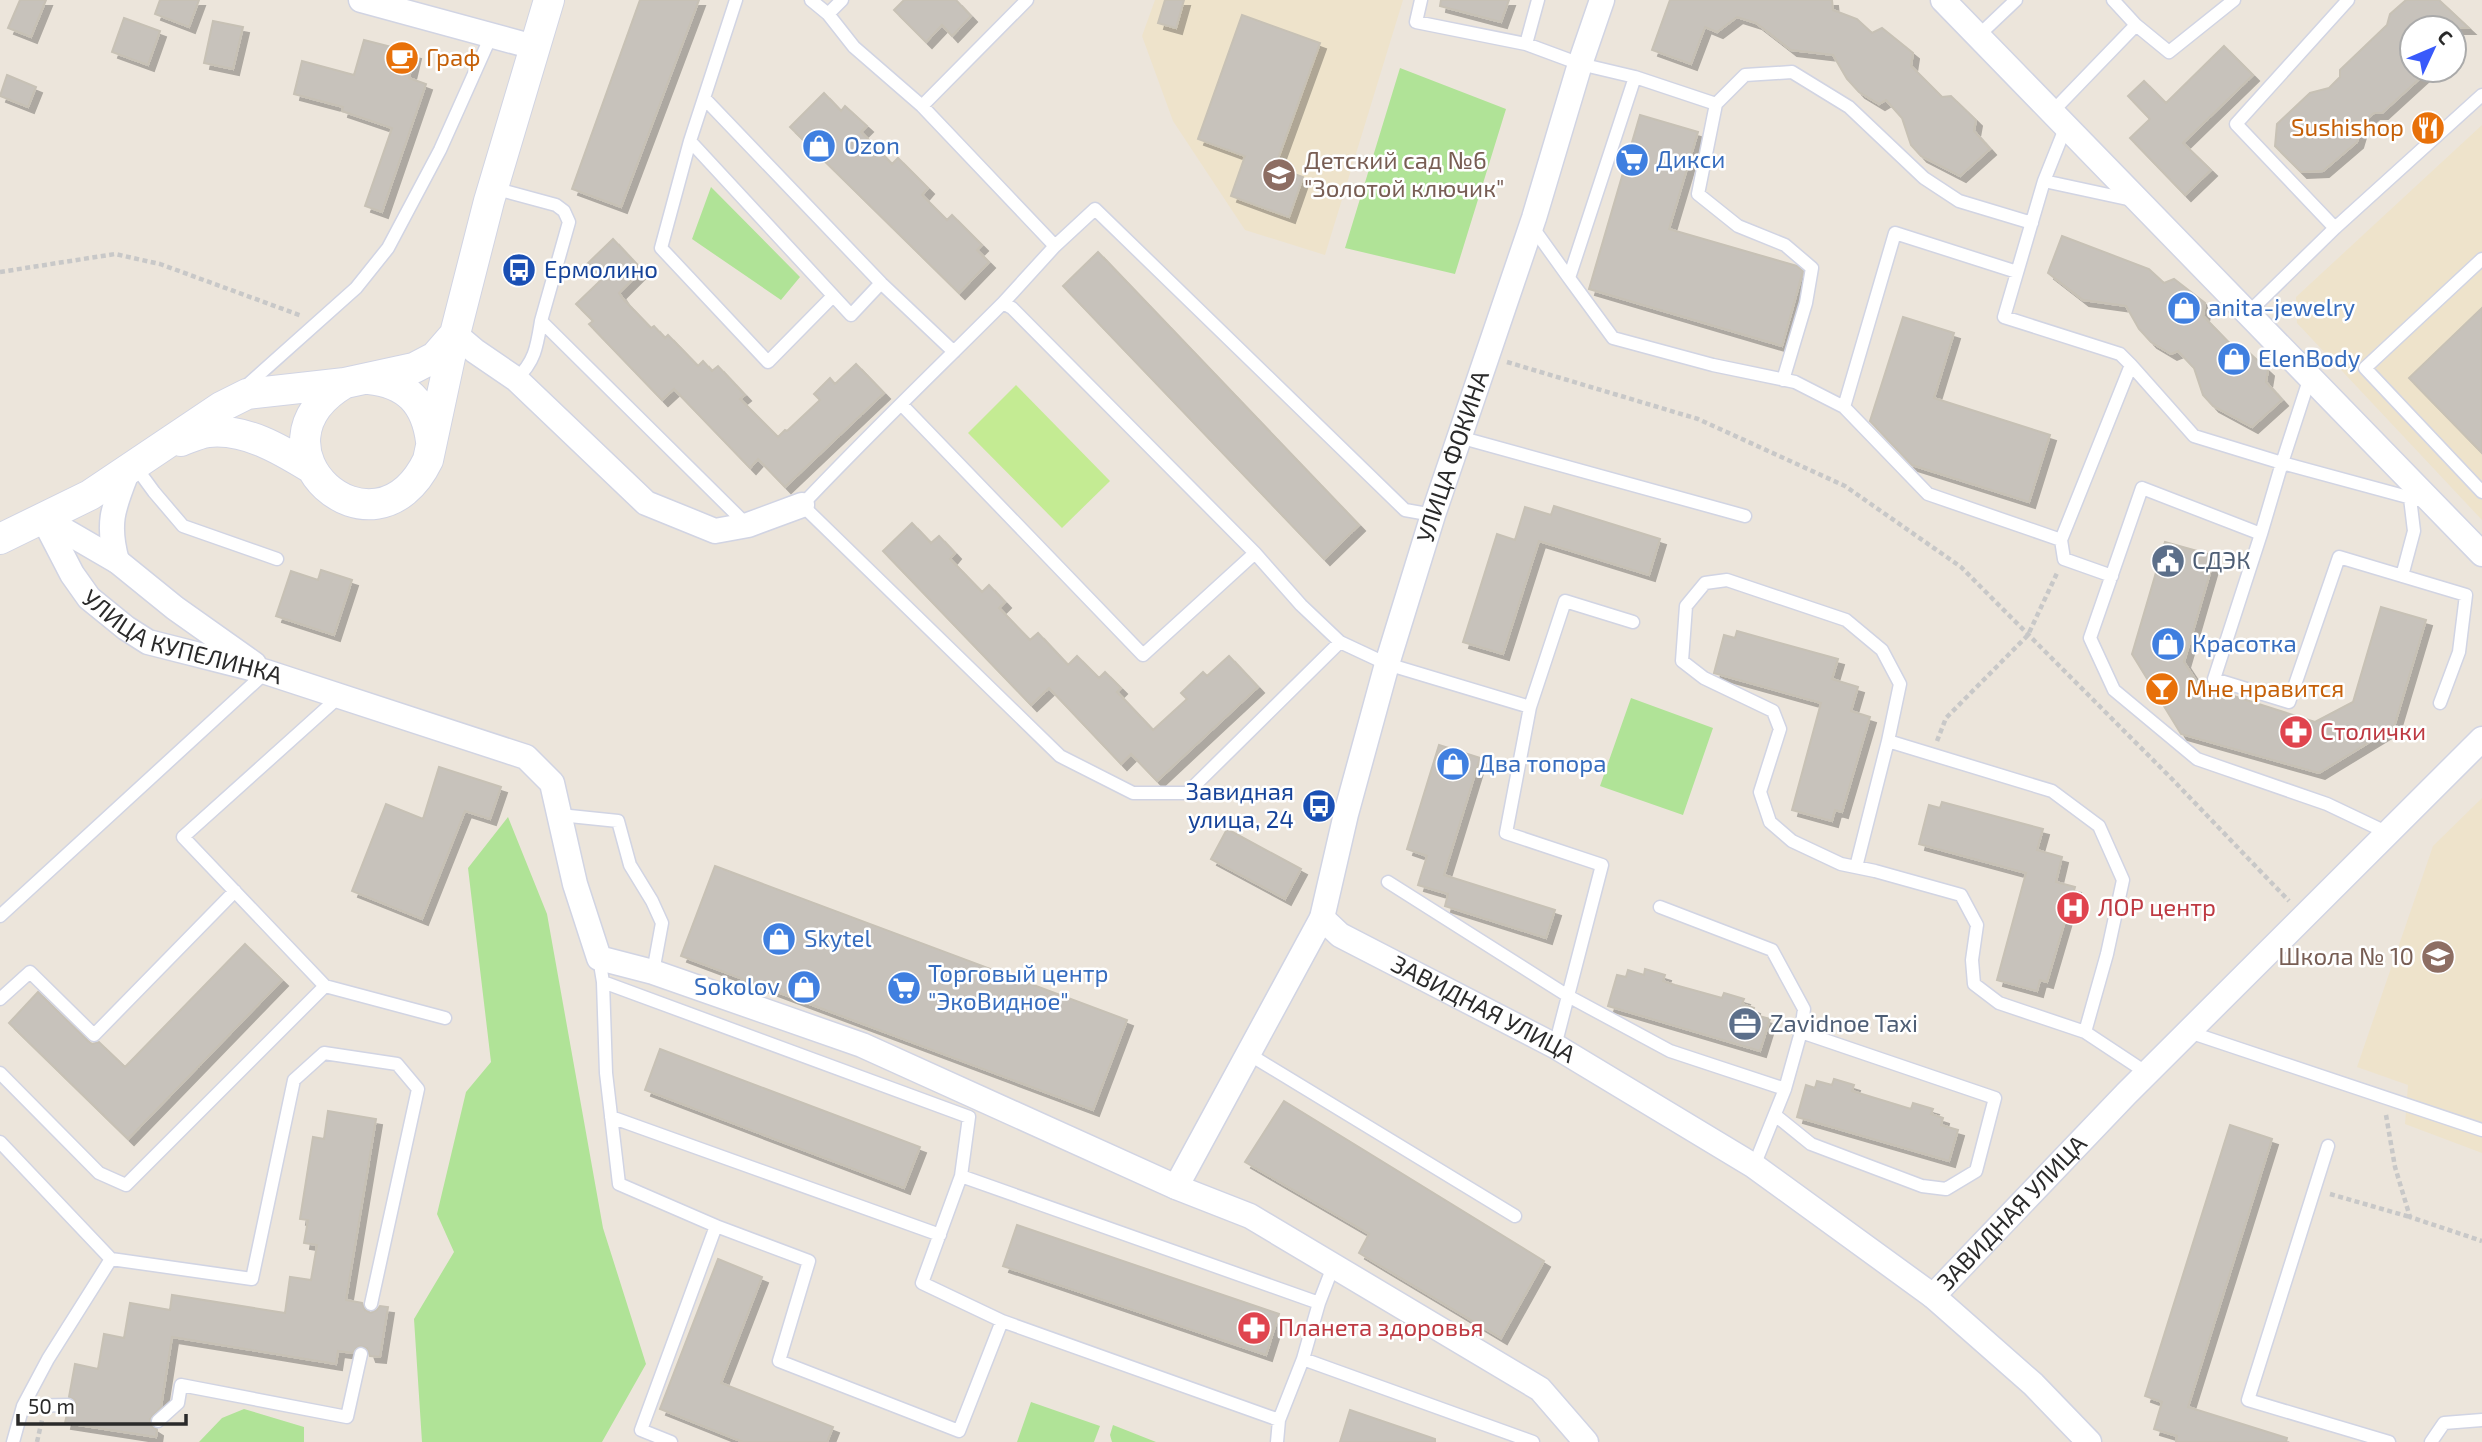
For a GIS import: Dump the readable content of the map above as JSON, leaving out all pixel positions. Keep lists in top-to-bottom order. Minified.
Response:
{"streets":{"street":["УЛИЦА ФОКИНА","УЛИЦА КУПЕЛИНКА","ЗАВИДНАЯ УЛИЦА"]},"crossings":[["УЛИЦА ФОКИНА","ЗАВИДНАЯ УЛИЦА"]],"places":{"cafe":["Граф"],"restaurant":["Sushishop"],"shop":["Ozon","anita-jewelry","ElenBody","Красотка","Два топора","Skytel","Sokolov"],"supermarket":["Дикси","Торговый центр \"ЭкоВидное\""],"school or university":["Детский сад №6 \"Золотой ключик\"","Школа № 10"],"bus stop":["Ермолино","Завидная улица, 24"],"public building":["СДЭК"],"bar":["Мне нравится"],"pharmacy":["Столички","Планета здоровья"],"hospital":["ЛОР центр"],"office":["Zavidnoe Taxi"]},"scale_bar":"50 m","north":"top right"}
